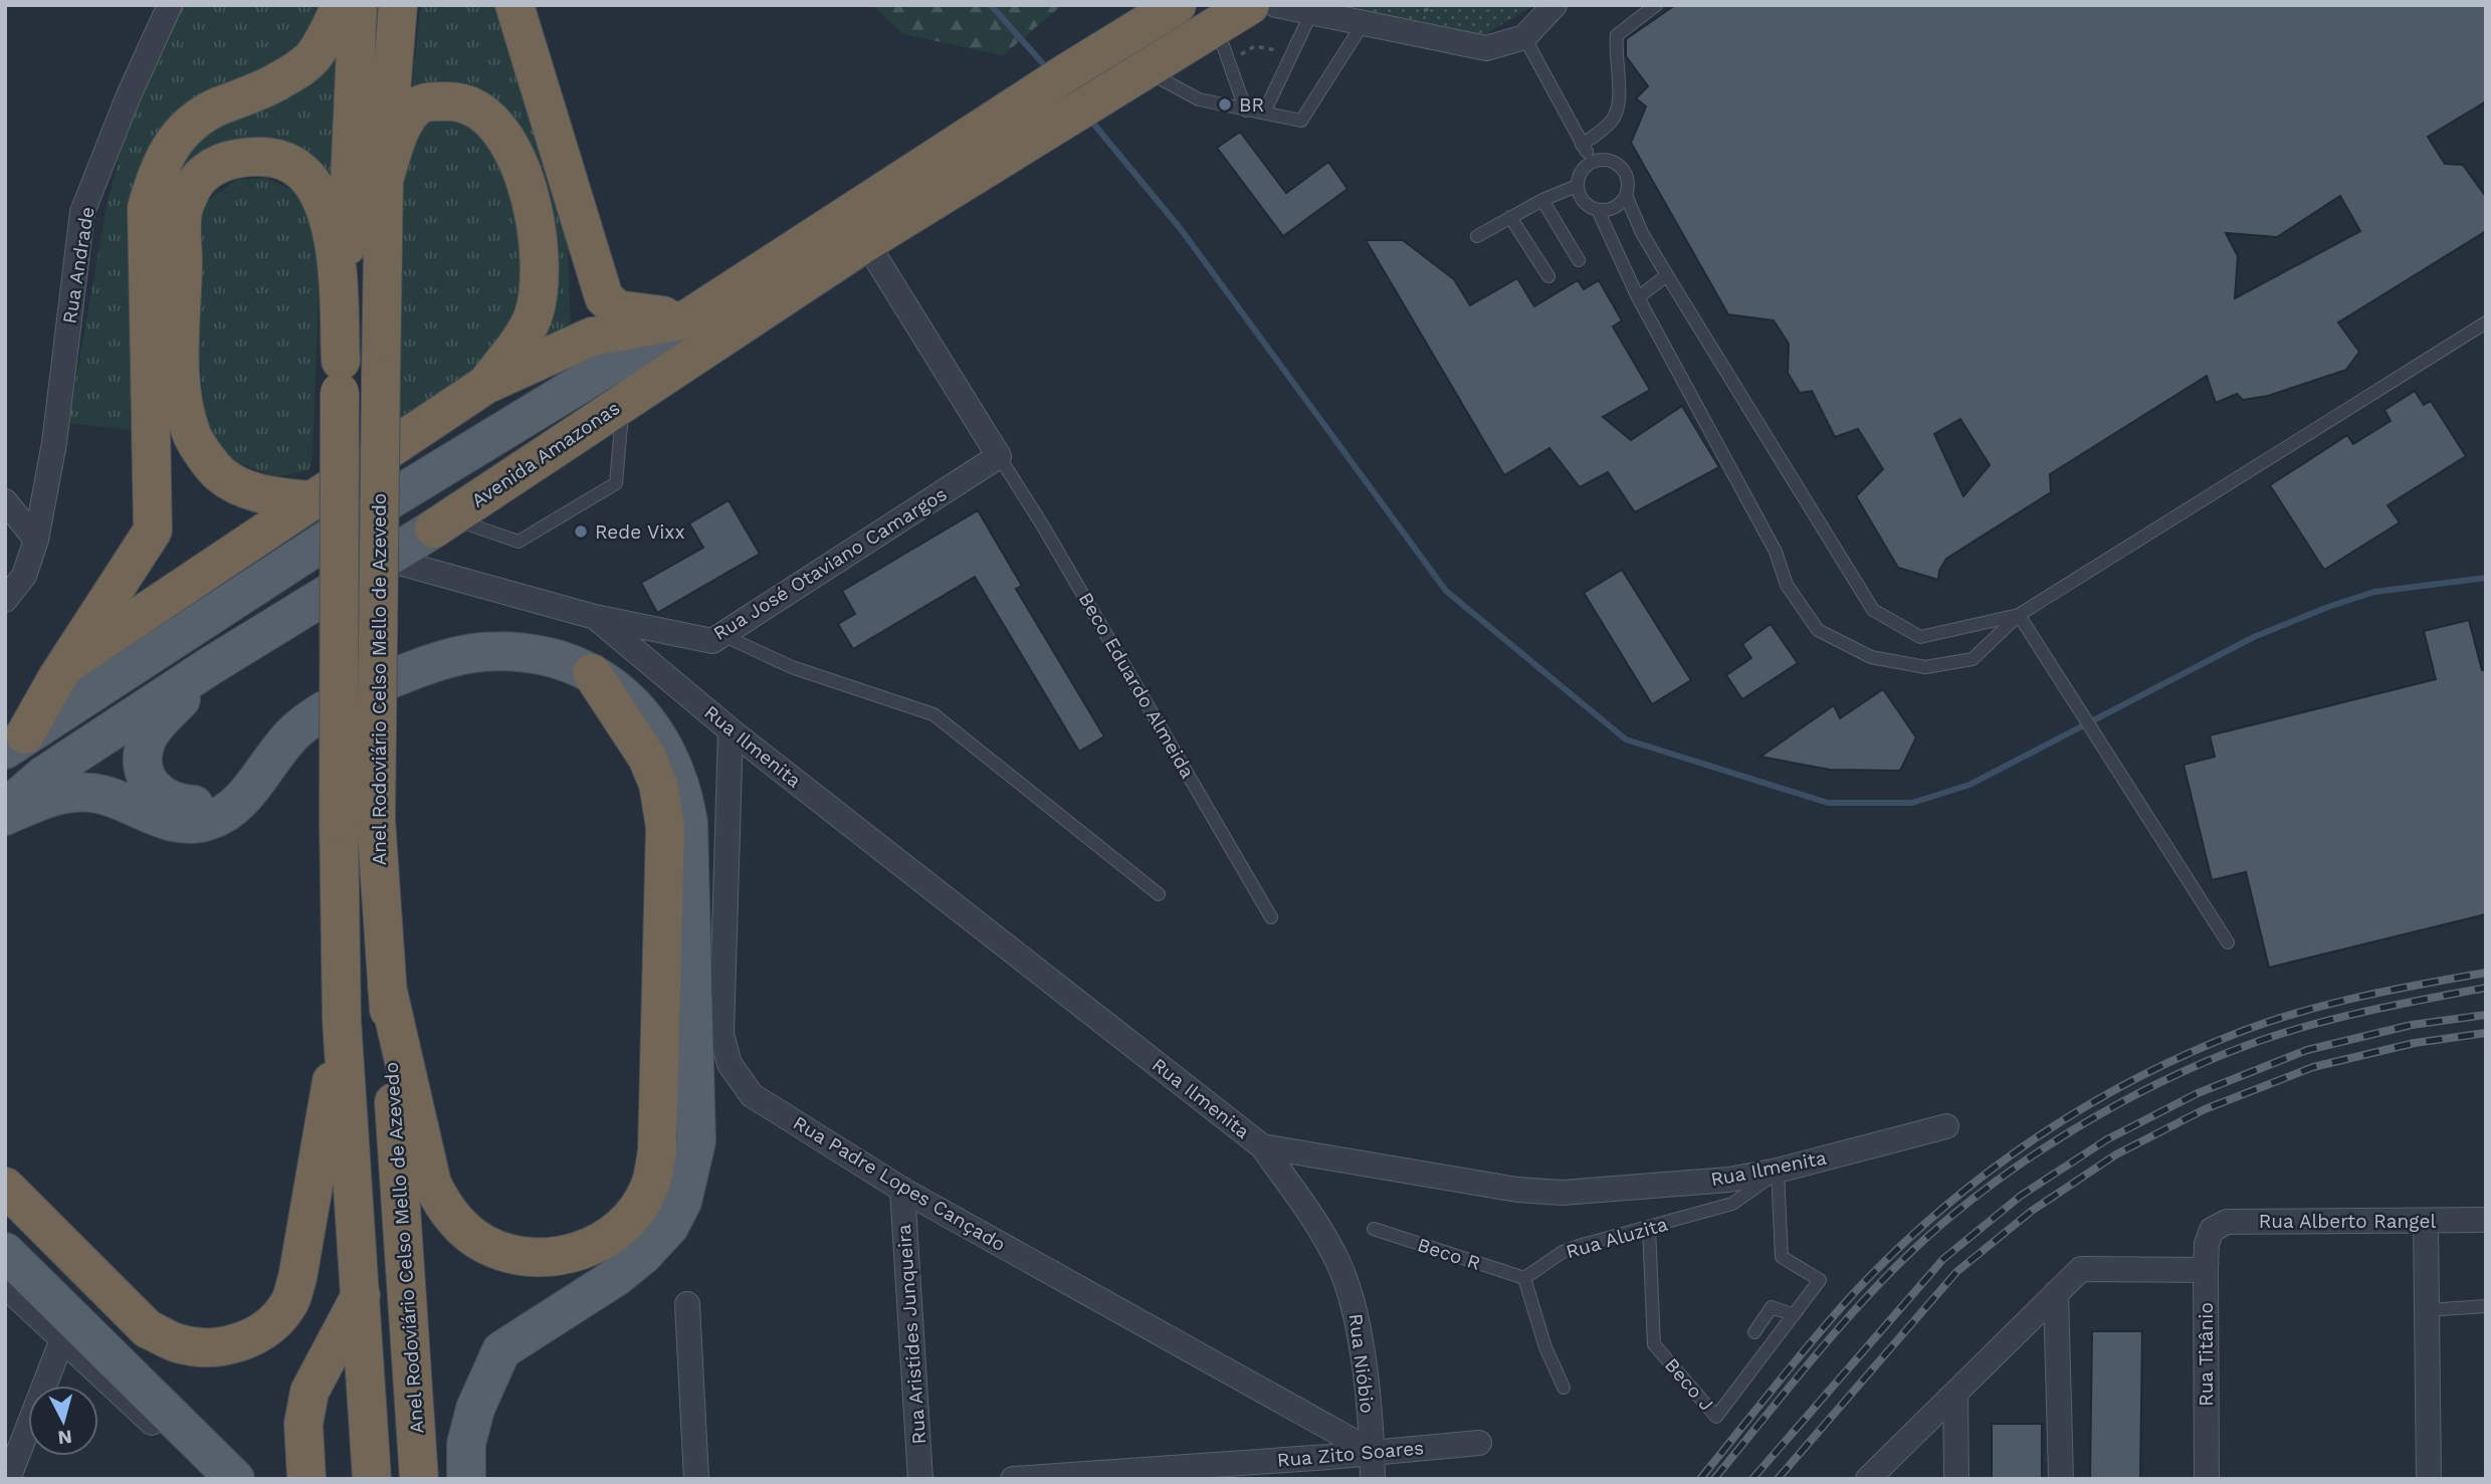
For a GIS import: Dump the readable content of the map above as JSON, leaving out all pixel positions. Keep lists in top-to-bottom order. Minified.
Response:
{"streets":{"highway":["Avenida Amazonas","Anel Rodoviário Celso Mello de Azevedo"],"street":["Rua Andrade","Rua José Otaviano Camargos","Rua Ilmenita","Rua Padre Lopes Cançado","Rua Alberto Rangel","Rua Aristides Junqueira","Rua Titânio","Rua Nióbio","Rua Zito Soares"],"lane":["Beco Eduardo Almeida","Rua Aluzita","Beco R","Beco J"]},"crossings":[["Avenida Amazonas","Rua José Otaviano Camargos"],["Rua José Otaviano Camargos","Beco Eduardo Almeida"],["Rua José Otaviano Camargos","Rua Ilmenita"],["Rua Ilmenita","Rua Padre Lopes Cançado"],["Rua Ilmenita","Rua Aluzita"],["Rua Ilmenita","Rua Nióbio"],["Rua Padre Lopes Cançado","Rua Aristides Junqueira"],["Rua Padre Lopes Cançado","Rua Nióbio"],["Rua Padre Lopes Cançado","Rua Zito Soares"],["Rua Alberto Rangel","Rua Titânio"],["Rua Aluzita","Beco R"],["Rua Aluzita","Beco J"],["Rua Nióbio","Rua Zito Soares"]],"places":["BR","Rede Vixx"],"north":"bottom"}
